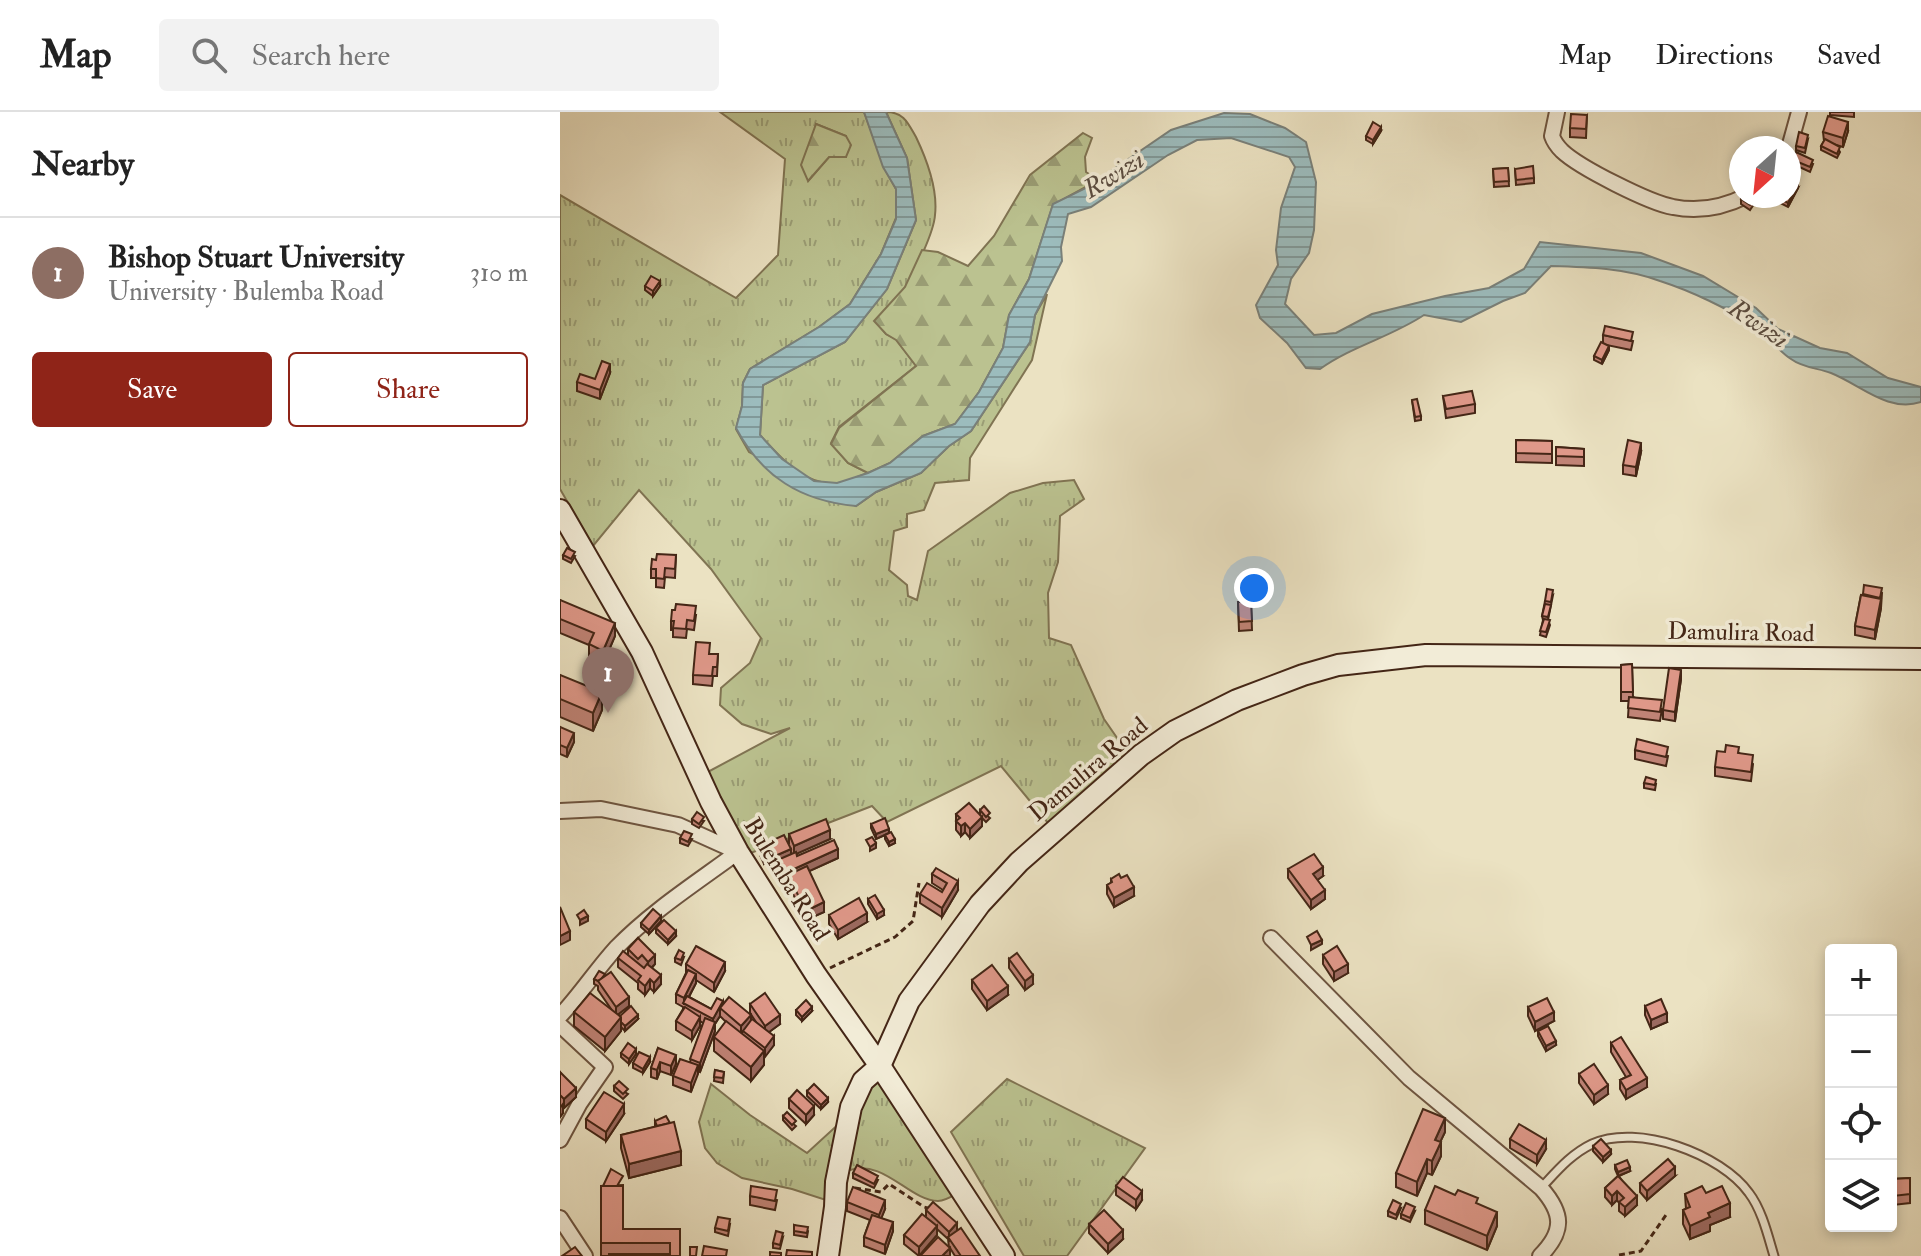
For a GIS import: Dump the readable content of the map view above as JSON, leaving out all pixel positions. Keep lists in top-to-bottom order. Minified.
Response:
{"streets":{"street":["Damulira Road","Bulemba Road"]},"crossings":[["Damulira Road","Bulemba Road"]],"water":["Rwizi"],"north":"bottom left","page":{"header":"Map","search":"Search here","nav":["Map","Directions","Saved"],"heading":"Nearby","list":[{"mark":"1","name":"Bishop Stuart University","note":"University · Bulemba Road","value":"310 m"}],"buttons":["Save","Share"],"pins":"1","map_buttons":["+","−"]}}
